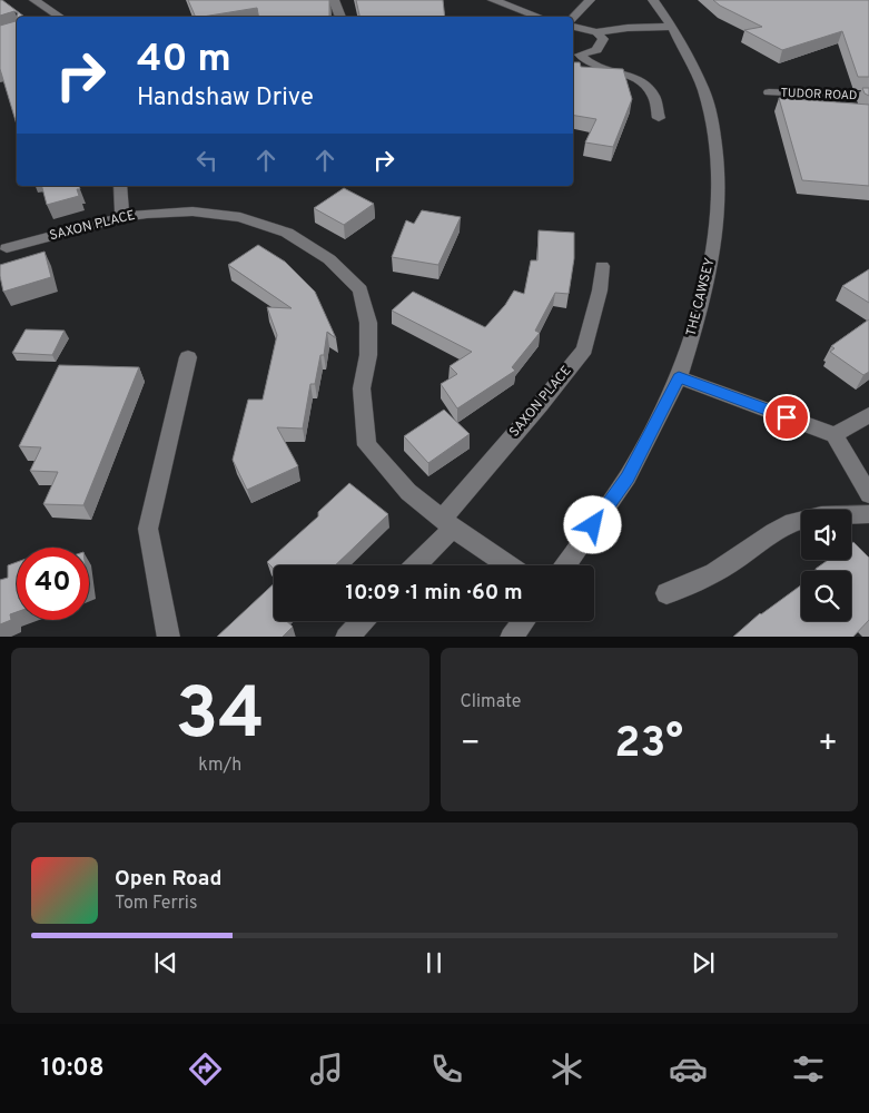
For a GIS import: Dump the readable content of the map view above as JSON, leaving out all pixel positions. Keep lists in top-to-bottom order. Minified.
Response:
{"streets":{"street":["TUDOR ROAD","SAXON PLACE","THE CAWSEY"]},"page":{"turn":["40 m","Handshaw Drive"],"limit":"40","trip":"10:09 · 1 min · 60 m","tile":[["34","km/h"],"Climate"],"heat":["−","23°","+"],"song":["Open Road","Tom Ferris"],"tabs":"10:08"}}
